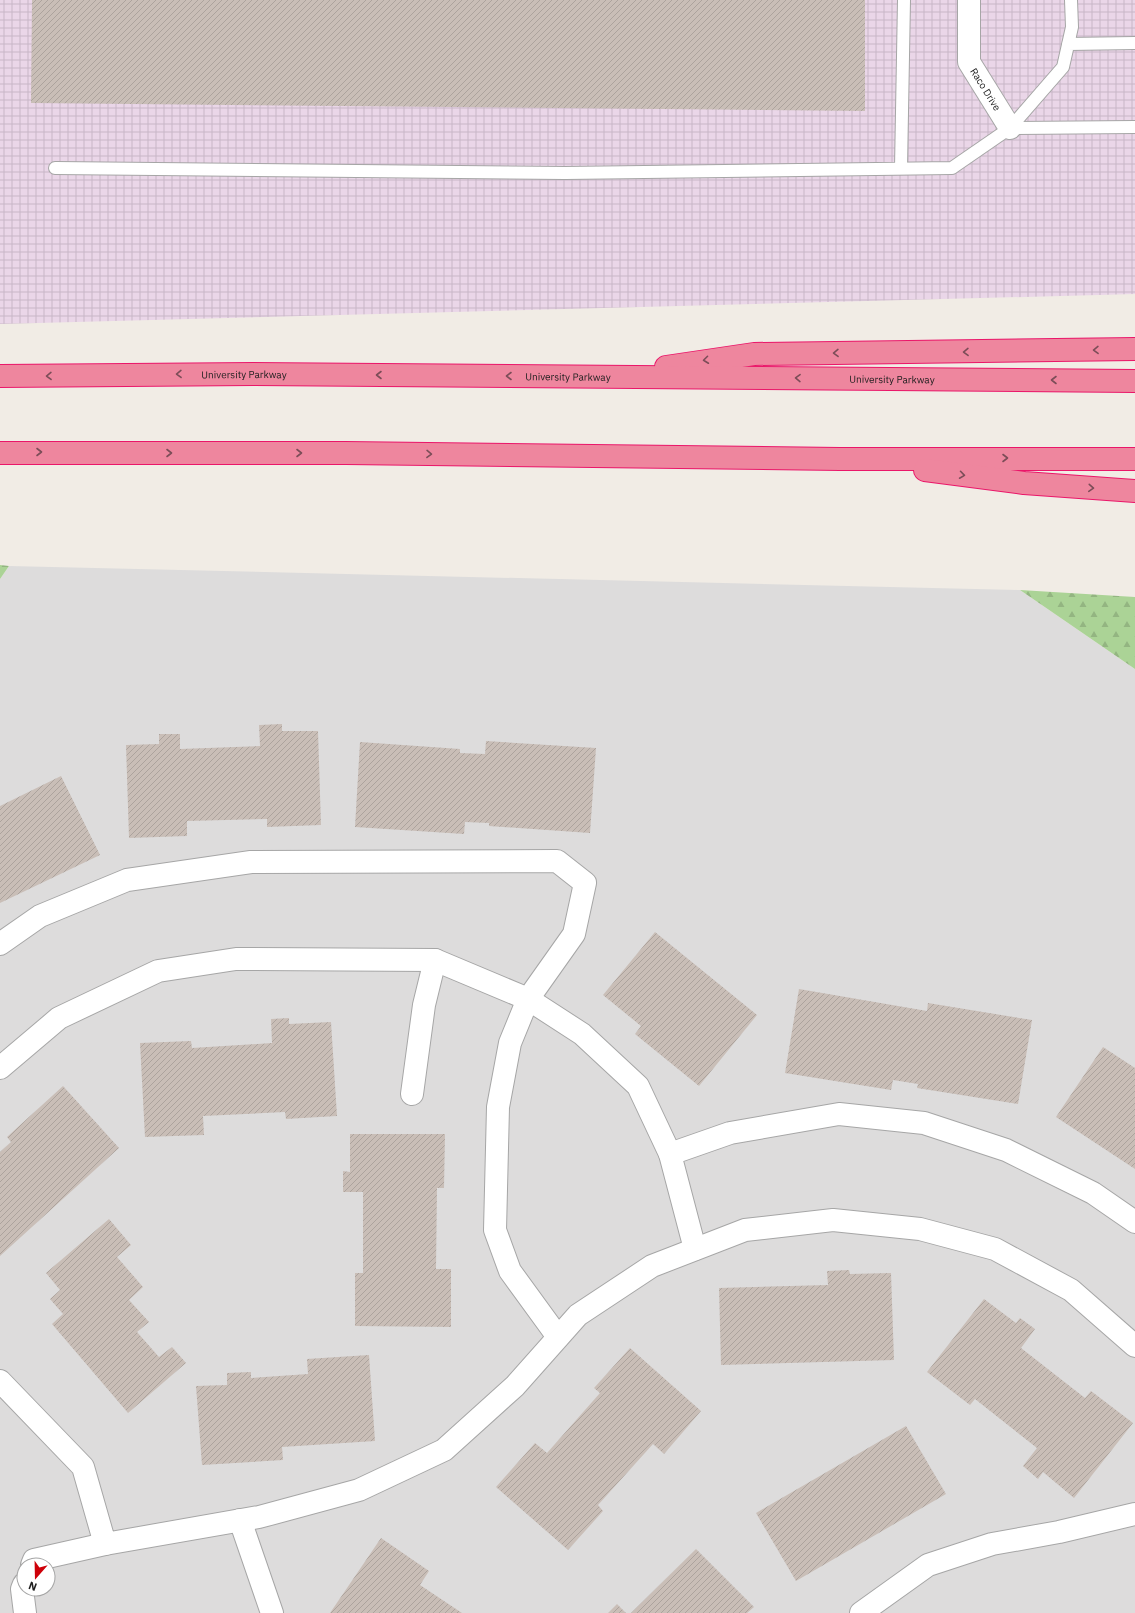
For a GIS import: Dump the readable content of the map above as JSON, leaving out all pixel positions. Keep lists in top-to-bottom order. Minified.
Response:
{"streets":{"highway":["University Parkway"],"street":["Raco Drive"]},"north":"bottom"}
